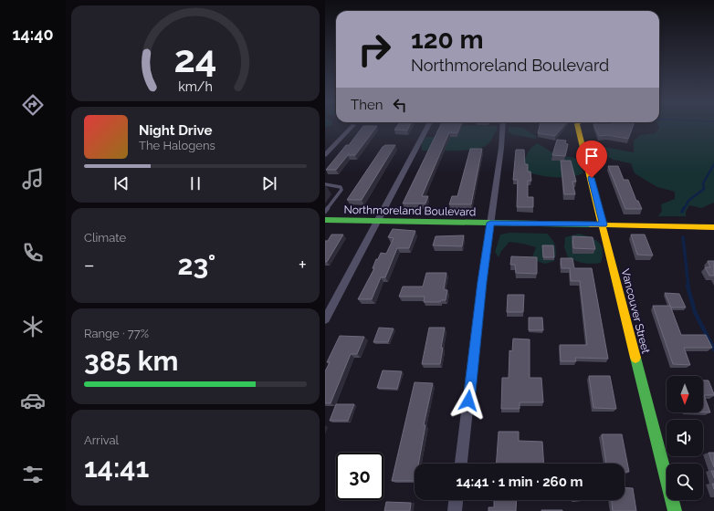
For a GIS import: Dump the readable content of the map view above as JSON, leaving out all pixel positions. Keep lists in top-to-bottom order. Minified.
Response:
{"streets":{"street":["Northmoreland Boulevard","Vancouver Street"]},"crossings":[["Northmoreland Boulevard","Vancouver Street"]],"north":"bottom","page":{"tabs":"14:40","turn":["120 m","Northmoreland Boulevard"],"then":"Then","song":["Night Drive","The Halogens"],"tile":["Climate",["Range · 77%","385 km"],["Arrival","14:41"]],"heat":["−","23°","+"],"limit":"30","trip":"14:41 · 1 min · 260 m","gauge":["24","km/h"]}}
